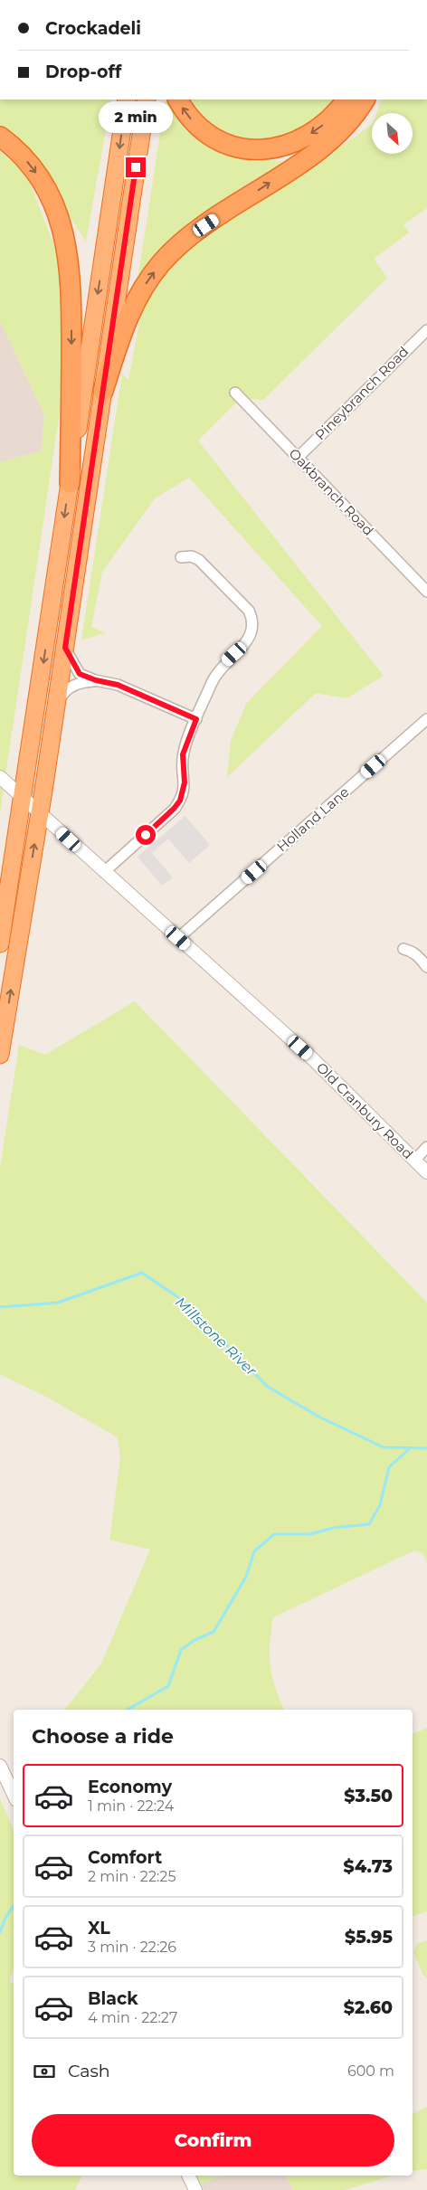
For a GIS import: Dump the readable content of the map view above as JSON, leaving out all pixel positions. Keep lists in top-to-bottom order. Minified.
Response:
{"streets":{"street":["Pineybranch Road","Oakbranch Road","Holland Lane","Old Cranbury Road"]},"crossings":[["Pineybranch Road","Oakbranch Road"],["Holland Lane","Old Cranbury Road"]],"water":["Millstone River"],"north":"bottom right","page":{"banner":["Crockadeli","Drop-off"],"bubble":"2 min","heading":"Choose a ride","list":[{"name":"Economy","note":"1 min · 22:24","value":"$3.50"},{"name":"Comfort","note":"2 min · 22:25","value":"$4.73"},{"name":"XL","note":"3 min · 22:26","value":"$5.95"},{"name":"Black","note":"4 min · 22:27","value":"$2.60"}],"pay":["Cash","600 m"],"buttons":"Confirm"}}
